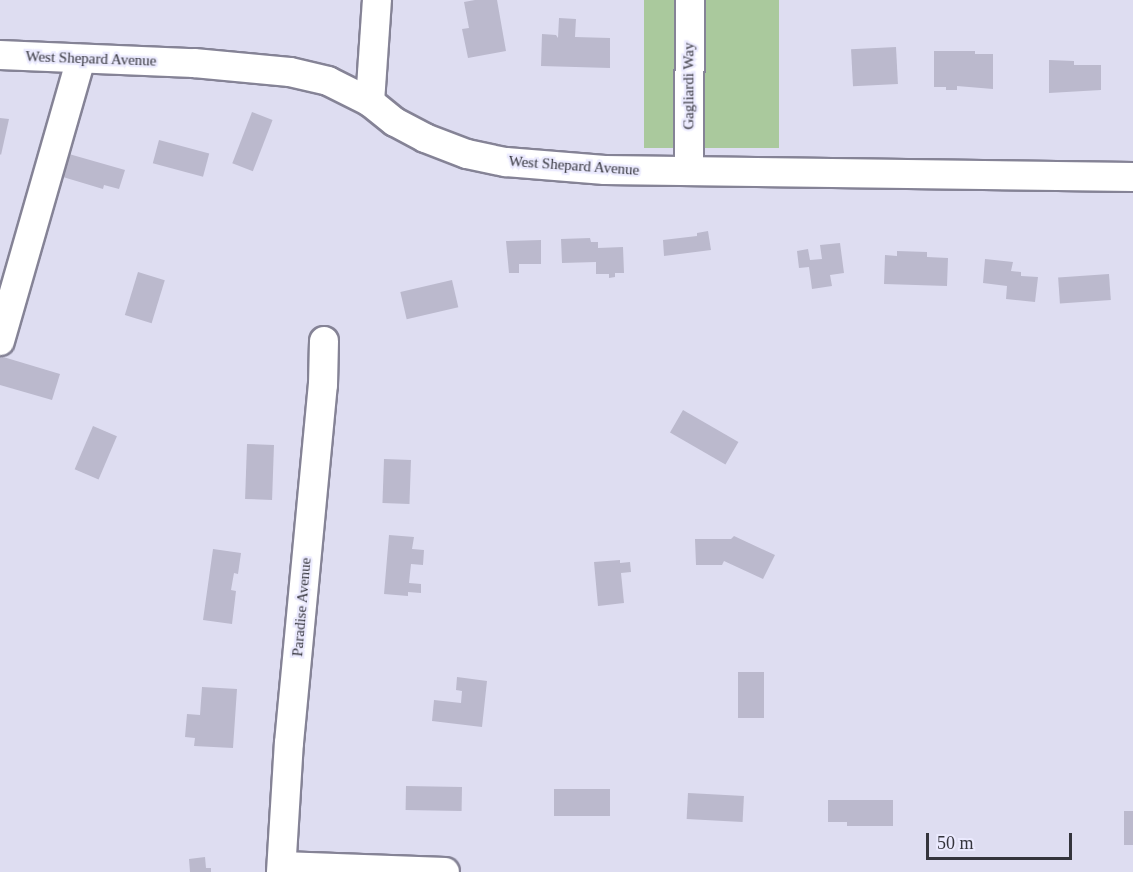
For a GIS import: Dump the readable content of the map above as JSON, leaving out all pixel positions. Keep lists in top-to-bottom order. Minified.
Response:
{"streets":{"street":["West Shepard Avenue","Gagliardi Way","Paradise Avenue"]},"crossings":[["West Shepard Avenue","Gagliardi Way"]],"scale_bar":"50 m"}
